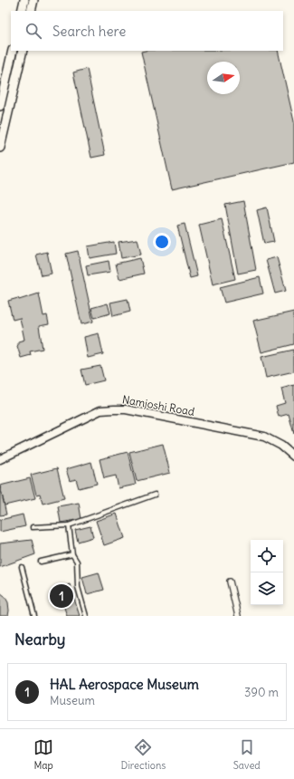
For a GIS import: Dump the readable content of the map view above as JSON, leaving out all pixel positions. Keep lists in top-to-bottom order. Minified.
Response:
{"streets":{"main road":["Namjoshi Road"]},"north":"right","page":{"search":"Search here","pins":"1","heading":"Nearby","list":[{"mark":"1","name":"HAL Aerospace Museum","note":"Museum","value":"390 m"}],"nav":["Map","Directions","Saved"]}}
